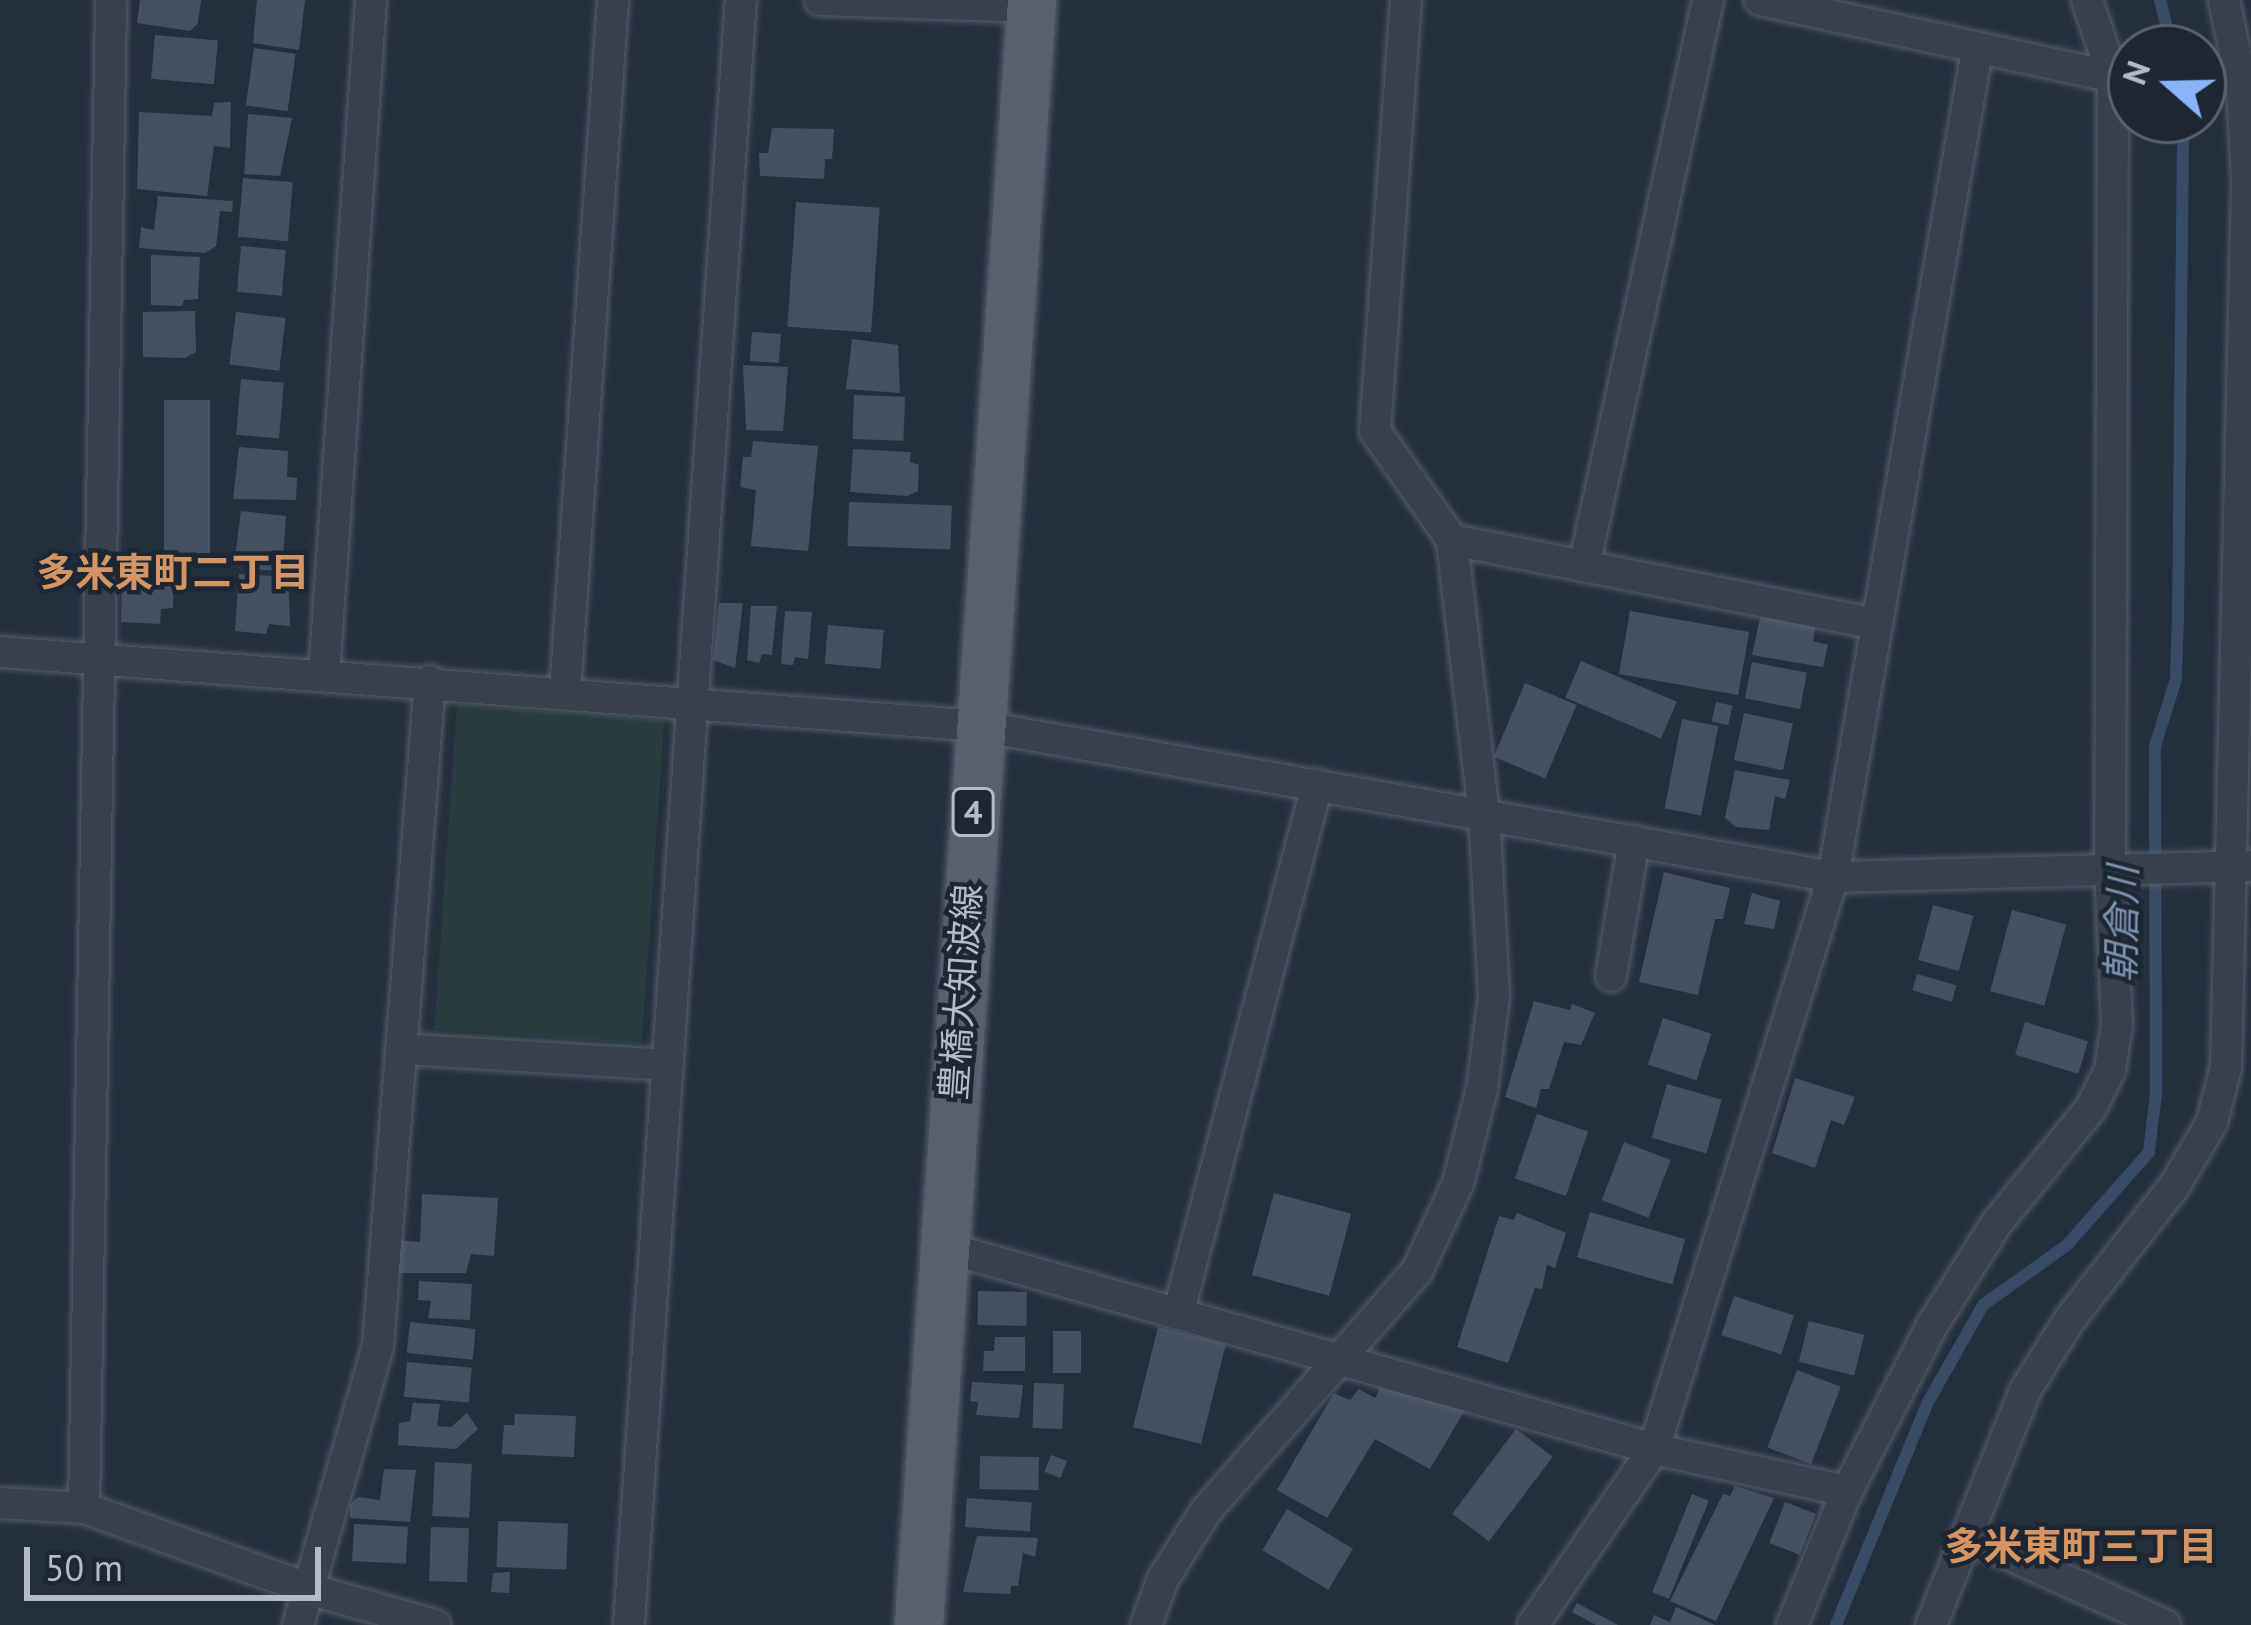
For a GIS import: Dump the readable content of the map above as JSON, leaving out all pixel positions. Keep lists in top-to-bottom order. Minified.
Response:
{"streets":{"main road":["4","豊橋大知波線"]},"districts":["多米東町二丁目","多米東町三丁目"],"water":["朝倉川"],"scale_bar":"50 m","north":"left"}
